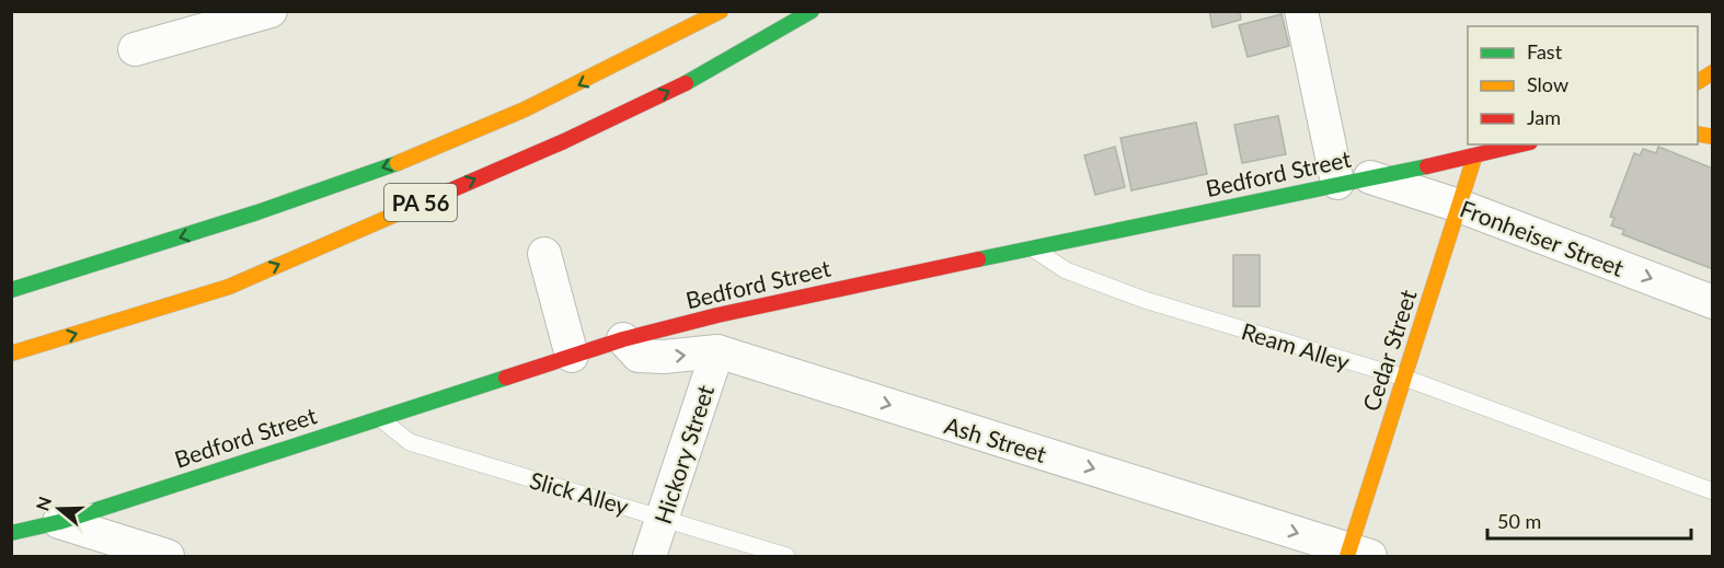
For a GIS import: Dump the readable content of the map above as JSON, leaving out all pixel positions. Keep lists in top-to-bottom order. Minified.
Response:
{"streets":{"main road":["Bedford Street","PA 56","Cedar Street"],"street":["Fronheiser Street","Ash Street","Hickory Street"],"lane":["Ream Alley","Slick Alley"]},"crossings":[["Bedford Street","Fronheiser Street"],["Bedford Street","Ream Alley"],["Bedford Street","Cedar Street"],["Bedford Street","Ash Street"],["Bedford Street","Slick Alley"],["Fronheiser Street","Cedar Street"],["Ream Alley","Cedar Street"],["Cedar Street","Ash Street"],["Ash Street","Hickory Street"],["Hickory Street","Slick Alley"]],"one_way":["Fronheiser Street","Ash Street"],"legend":["Fast","Slow","Jam"],"scale_bar":"50 m","north":"left"}
